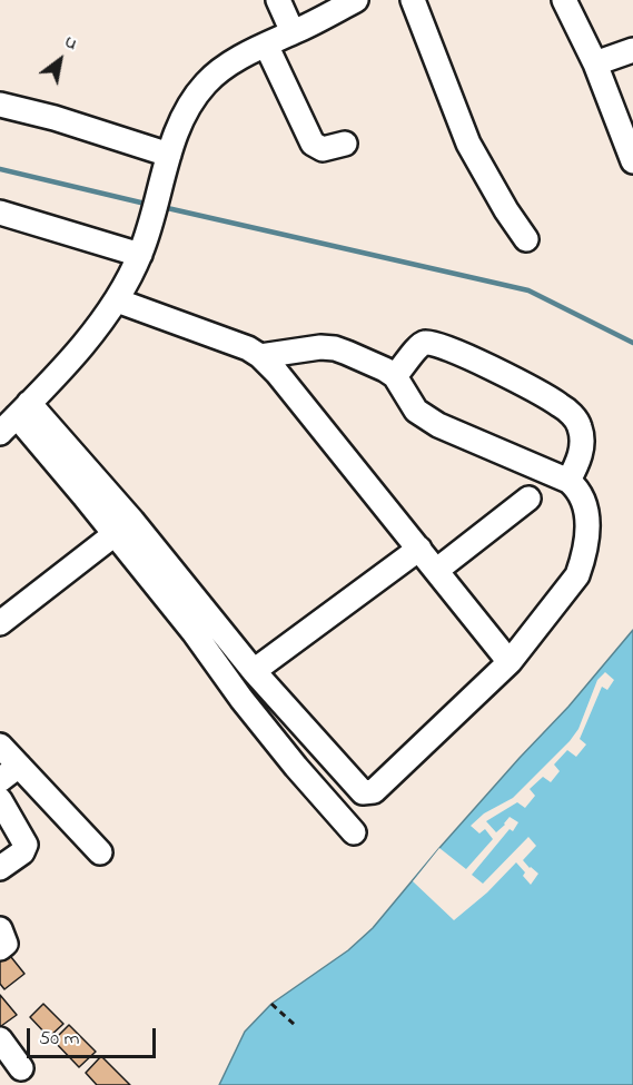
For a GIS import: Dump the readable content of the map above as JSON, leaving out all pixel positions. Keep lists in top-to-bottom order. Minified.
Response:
{"scale_bar":"50 m","north":"top right"}
